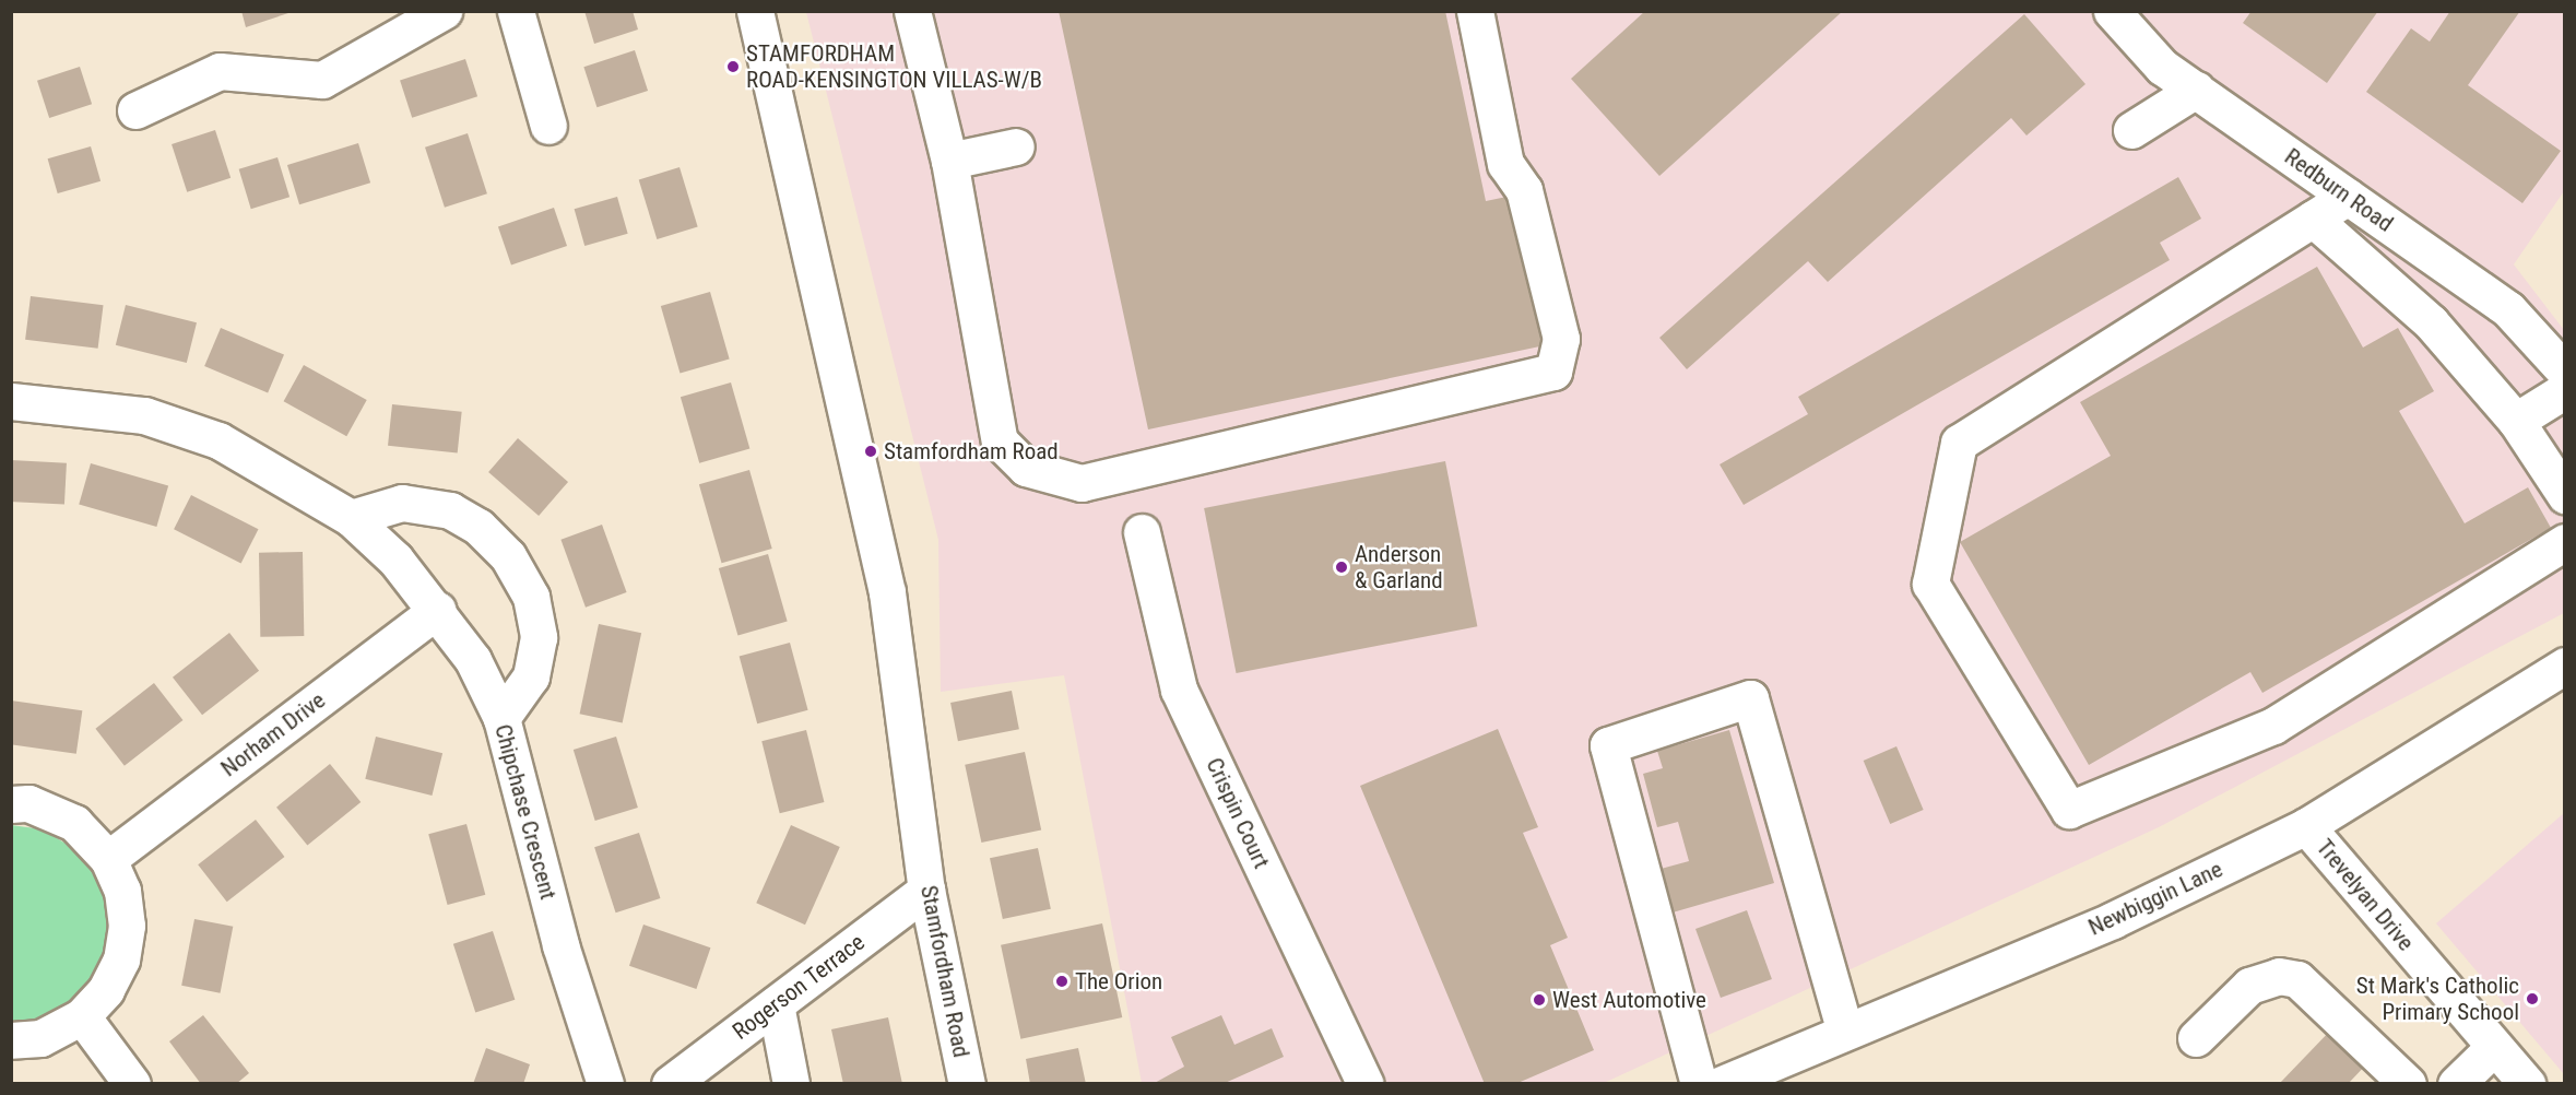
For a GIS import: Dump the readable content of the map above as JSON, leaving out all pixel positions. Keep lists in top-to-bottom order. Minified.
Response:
{"streets":{"street":["Redburn Road","Norham Drive","Chipchase Crescent","Crispin Court","Trevelyan Drive","Newbiggin Lane","Stamfordham Road","Rogerson Terrace"]},"crossings":[["Norham Drive","Chipchase Crescent"],["Trevelyan Drive","Newbiggin Lane"],["Stamfordham Road","Rogerson Terrace"]],"places":["STAMFORDHAM ROAD-KENSINGTON VILLAS-W/B","Stamfordham Road","Anderson & Garland","The Orion","St Mark's Catholic Primary School","West Automotive"]}
